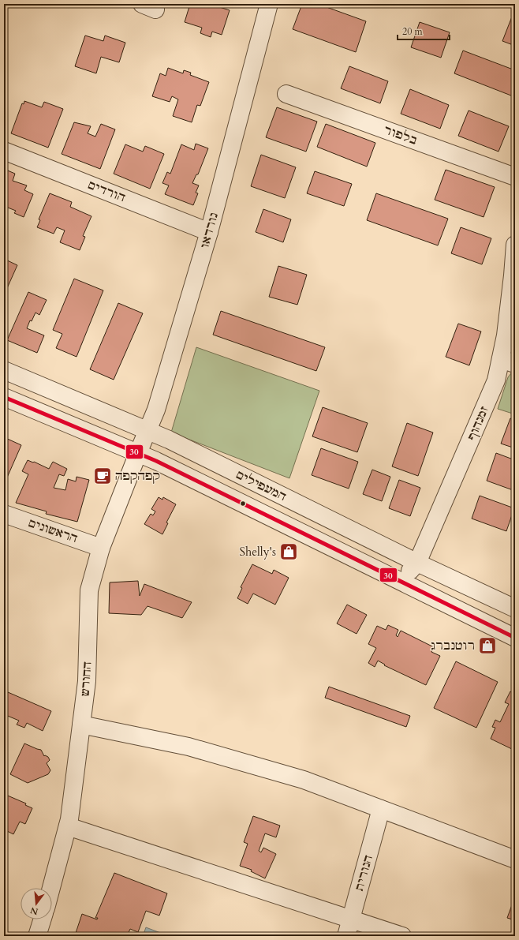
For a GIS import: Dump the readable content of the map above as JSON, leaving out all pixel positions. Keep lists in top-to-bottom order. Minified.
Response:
{"streets":{"street":["בלפור","הורדים","נורדאו","זמנהוף","המעפילים","הראשונים","החורש","הנורית"]},"crossings":[["הורדים","נורדאו"],["נורדאו","המעפילים"],["נורדאו","החורש"],["זמנהוף","המעפילים"],["המעפילים","החורש"],["הראשונים","החורש"]],"places":{"cafe":["קפהקפה"],"shop":["Shelly's","רוטנברג"]},"lines":["transit line 30"],"scale_bar":"20 m","north":"bottom"}
